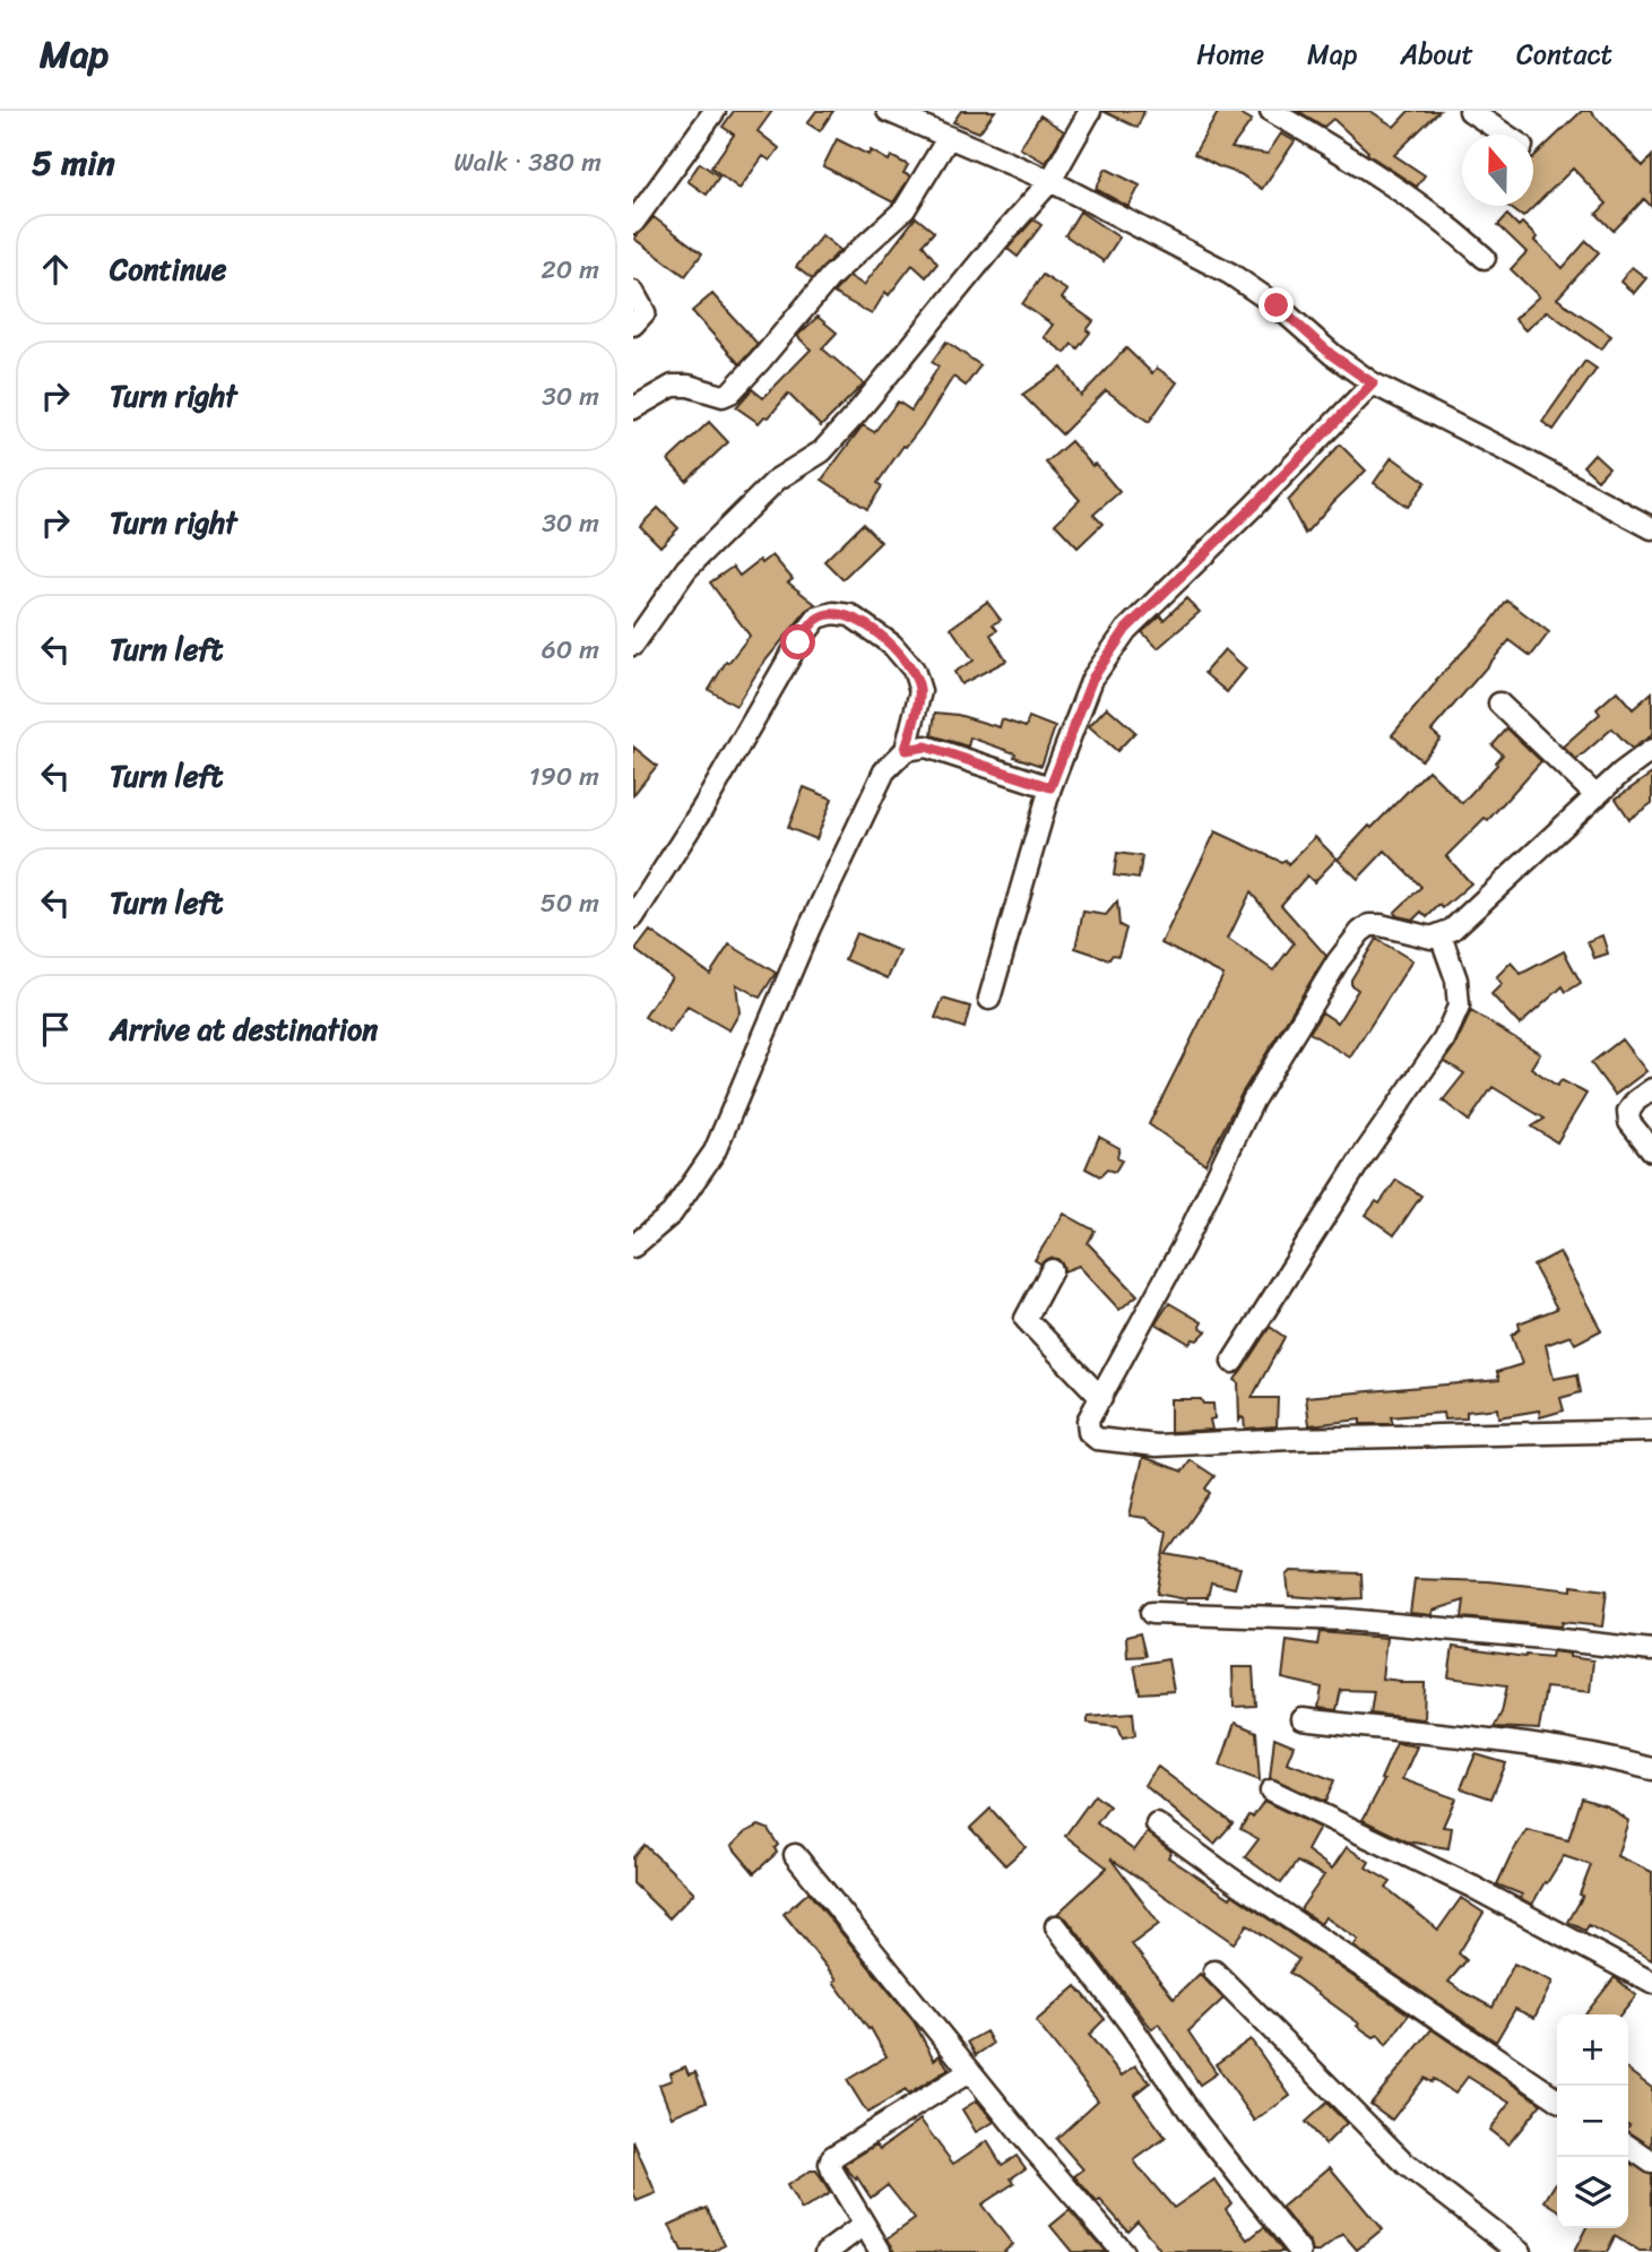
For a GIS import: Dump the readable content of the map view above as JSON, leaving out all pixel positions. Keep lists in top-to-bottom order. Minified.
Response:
{"north":"top","page":{"header":"Map","nav":["Home","Map","About","Contact"],"heading":["5 min","Walk · 380 m"],"list":[["Continue","20 m"],["Turn right","30 m"],["Turn right","30 m"],["Turn left","60 m"],["Turn left","190 m"],["Turn left","50 m"],"Arrive at destination"],"map_buttons":["+","−"]}}
